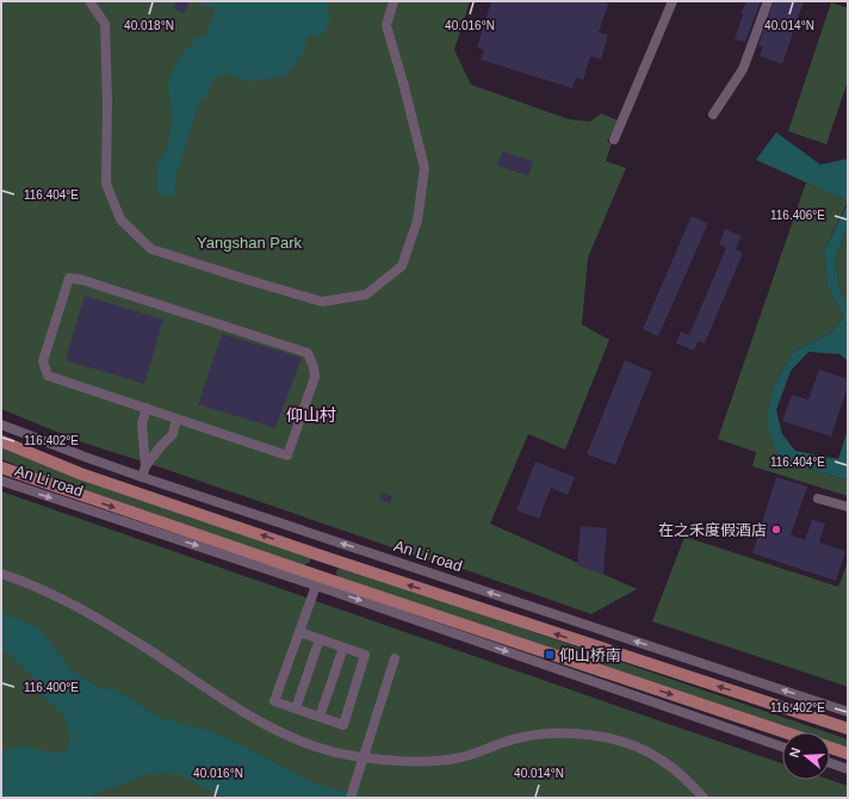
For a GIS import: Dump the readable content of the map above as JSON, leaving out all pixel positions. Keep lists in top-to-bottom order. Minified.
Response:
{"streets":{"main road":["An Li road"]},"districts":["仰山村"],"parks":["Yangshan Park"],"places":{"other":["在之禾度假酒店"],"transit":["仰山桥南"]},"north":"left","coordinates":["40.018°N","40.016°N","40.014°N","116.404°E","116.406°E","116.402°E","116.400°E"]}
